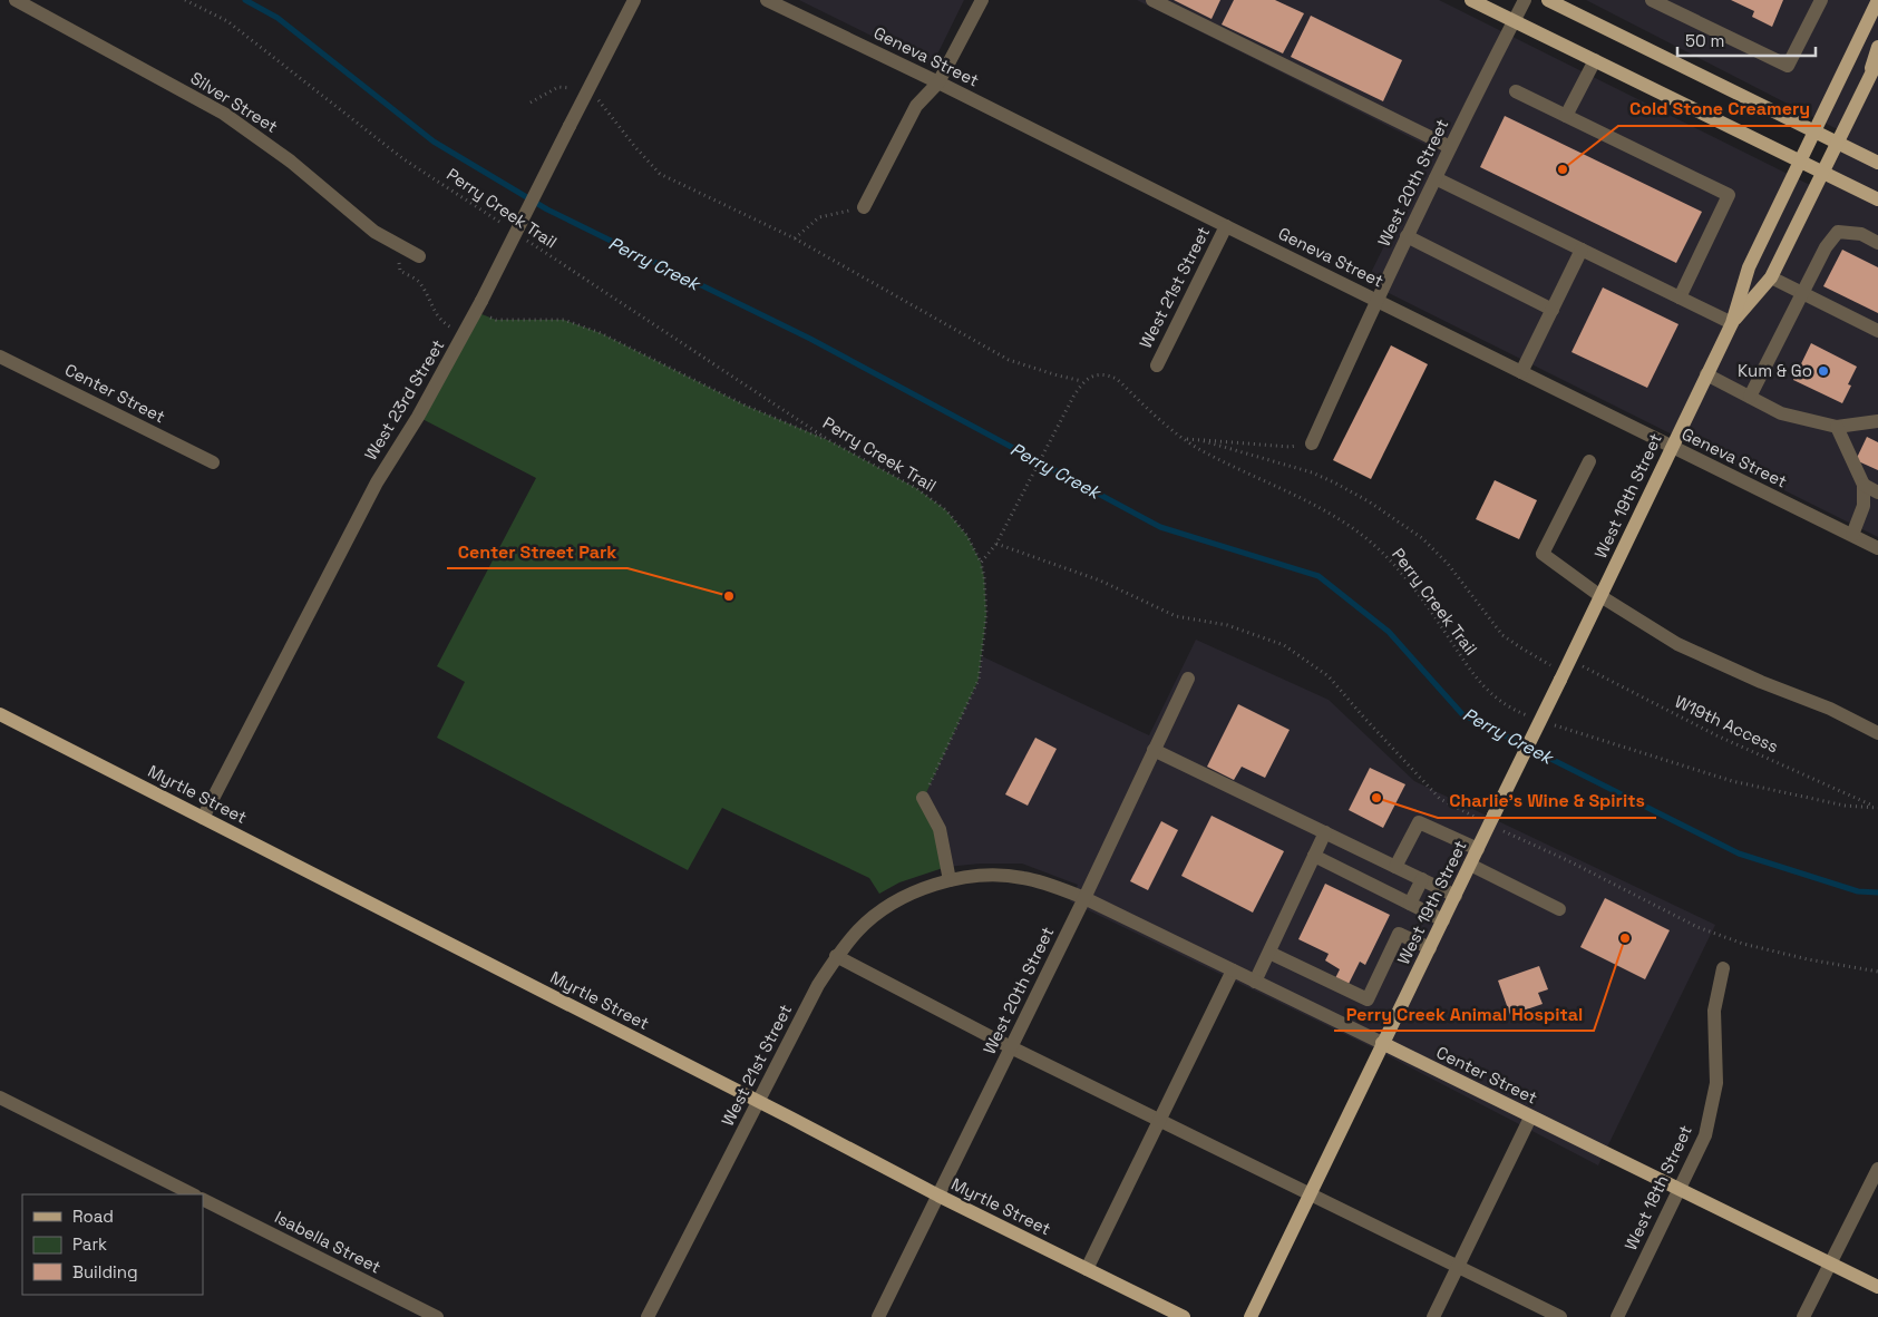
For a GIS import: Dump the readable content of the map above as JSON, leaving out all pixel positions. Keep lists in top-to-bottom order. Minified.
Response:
{"streets":{"main road":["Center Street","West 19th Street","Myrtle Street"],"street":["Geneva Street","Silver Street","West 20th Street","West 21st Street","West 23rd Street","West 18th Street","Isabella Street"],"path":["Perry Creek Trail","W19th Access"]},"crossings":[["Geneva Street","West 20th Street"],["Geneva Street","West 21st Street"],["Geneva Street","West 19th Street"],["West 20th Street","Center Street"],["West 20th Street","Myrtle Street"],["West 21st Street","Center Street"],["West 21st Street","Myrtle Street"],["Center Street","West 19th Street"],["Center Street","West 18th Street"],["West 23rd Street","Myrtle Street"],["West 19th Street","W19th Access"]],"water":["Perry Creek"],"places":["Cold Stone Creamery","Kum & Go","Center Street Park","Charlie's Wine & Spirits","Perry Creek Animal Hospital"],"legend":["Road","Park","Building"],"scale_bar":"50 m"}
